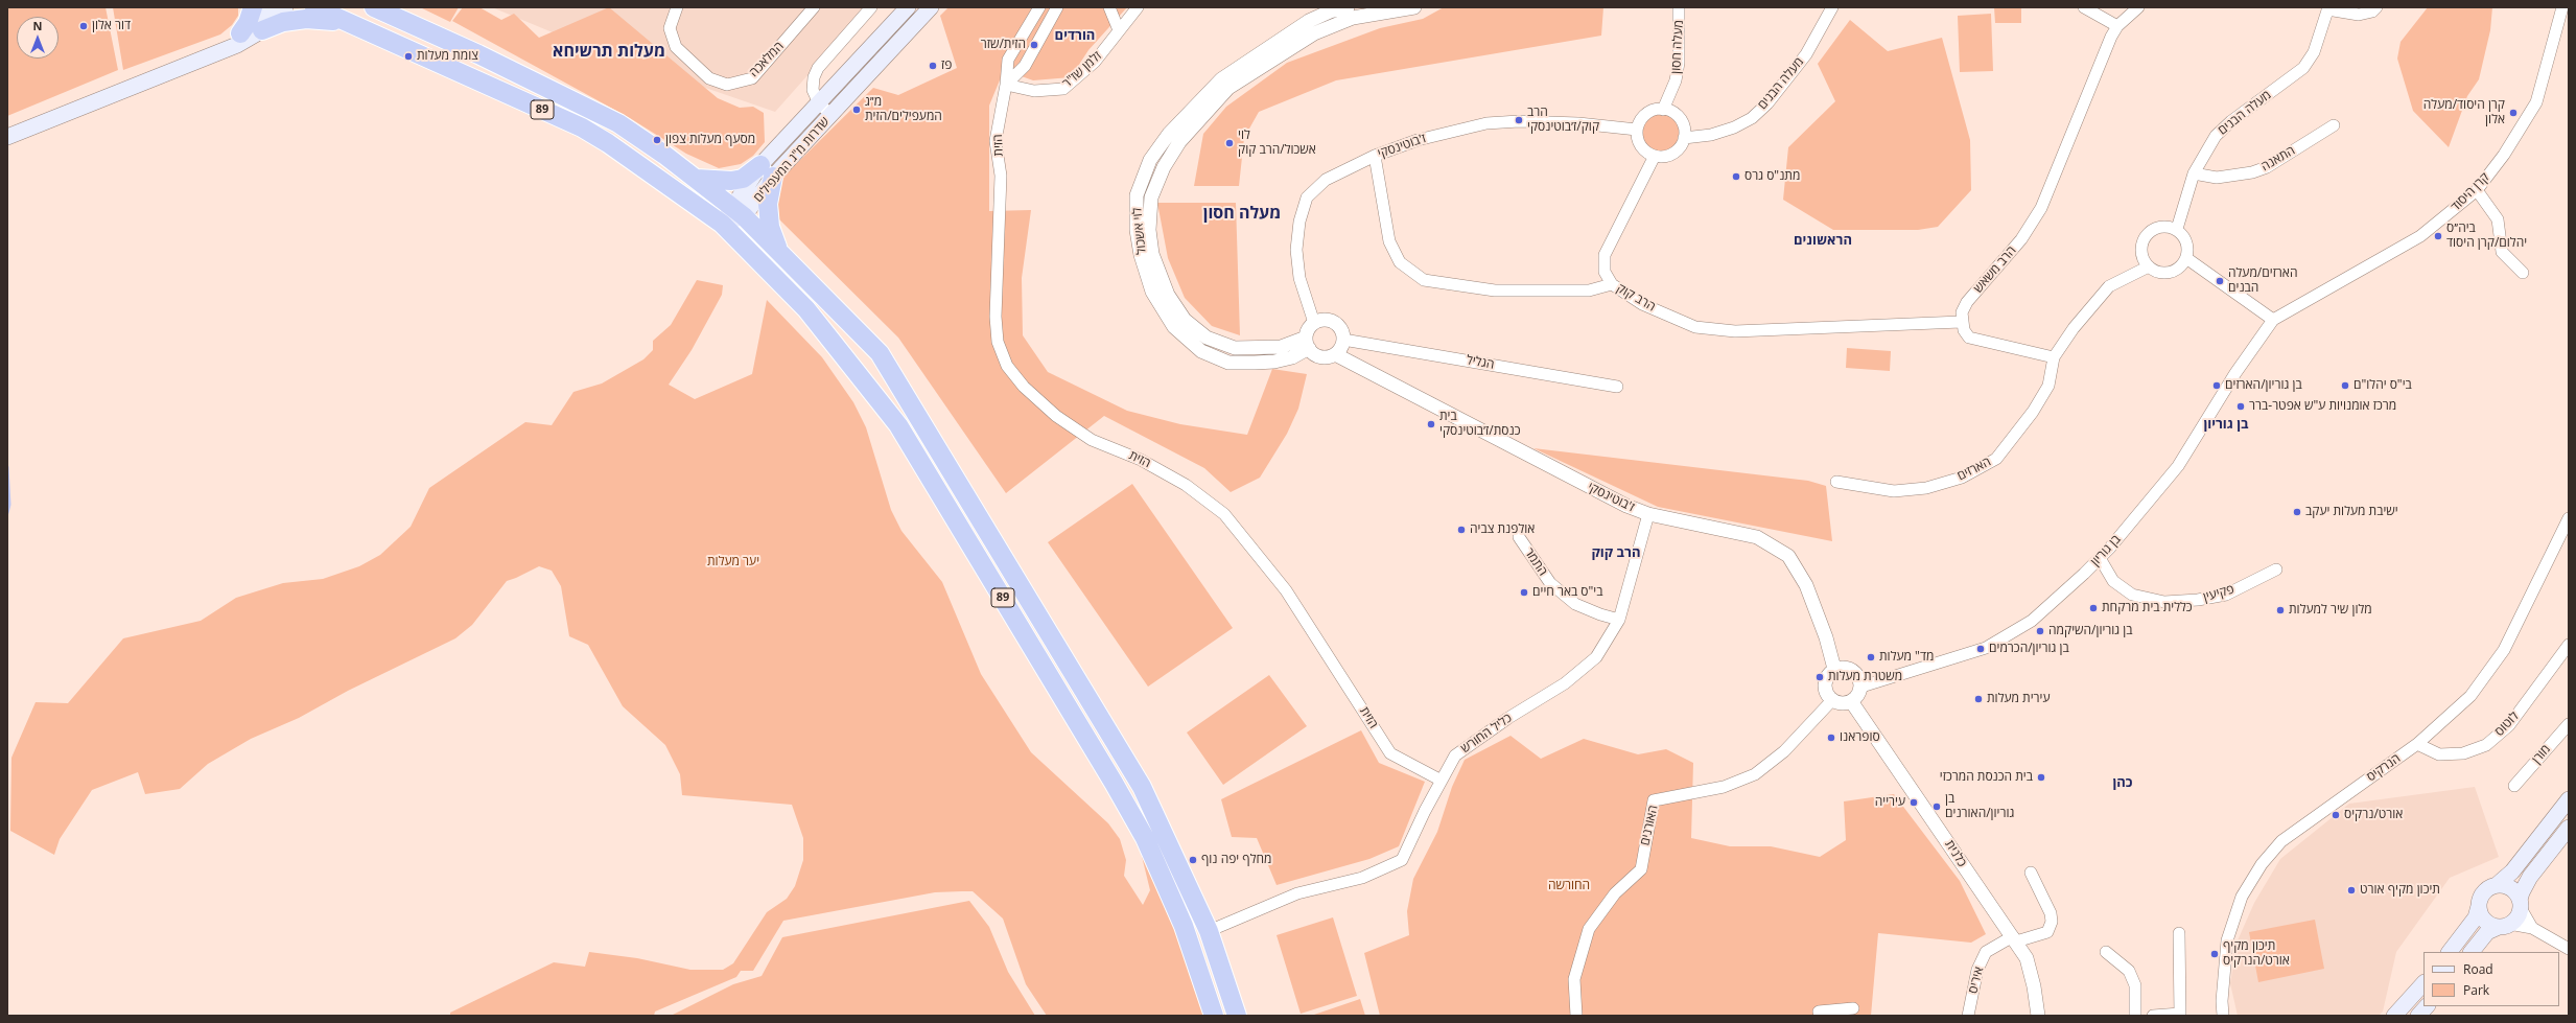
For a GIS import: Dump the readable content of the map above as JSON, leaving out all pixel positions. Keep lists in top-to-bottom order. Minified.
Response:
{"streets":{"highway":["89"],"main road":["שדרות מ\"ג המעפילים"],"street":["מעלה חסון","המלאכה","זלמן שז\"ר","מעלה הבנים","הזית","ז'בוטינסקי","התאנה","קרן היסוד","לוי אשכול","הרב משאש","הרב קוק","הגליל","הארזים","בן גוריון","התמר","פקיעין","לוטוס","כליל החורש","מורן","הנרקיס","האורנים","כלנית","איריס"]},"crossings":[["מעלה חסון","מעלה הבנים"],["מעלה חסון","ז'בוטינסקי"],["זלמן שז\"ר","הזית"],["מעלה הבנים","ז'בוטינסקי"],["מעלה הבנים","התאנה"],["89","שדרות מ\"ג המעפילים"],["89","כליל החורש"],["הזית","כליל החורש"],["ז'בוטינסקי","לוי אשכול"],["ז'בוטינסקי","הרב קוק"],["ז'בוטינסקי","הגליל"],["ז'בוטינסקי","בן גוריון"],["ז'בוטינסקי","כליל החורש"],["ז'בוטינסקי","האורנים"],["ז'בוטינסקי","כלנית"],["קרן היסוד","בן גוריון"],["לוי אשכול","הגליל"],["הרב משאש","הרב קוק"],["בן גוריון","פקיעין"],["בן גוריון","האורנים"],["בן גוריון","כלנית"],["התמר","כליל החורש"],["לוטוס","הנרקיס"],["האורנים","כלנית"],["כלנית","איריס"]],"districts":["הורדים","מעלות תרשיחא","מעלה חסון","הראשונים","בן גוריון","הרב קוק","כהן"],"parks":["יער מעלות","החורשה"],"places":["דור אלון","הזית/שזר","צומת מעלות","פז","מ״ג המעפילים/הזית","קרן היסוד/מעלה אלון","הרב קוק/ז׳בוטינסקי","מסעף מעלות צפון","לוי אשכול/הרב קוק","מתנ\"ס גרס","ביה״ס יהלום/קרן היסוד","הארזים/מעלה הבנים","בן גוריון/הארזים","בי\"ס יהלו\"ם","מרכז אומנויות ע\"ש אפטר-ברר","בית כנסת/ז׳בוטינסקי","ישיבת מעלות יעקב","אולפנת צביה","בי\"ס באר חיים","כללית בית מרקחת","מלון שיר למעלות","בן גוריון/השיקמה","בן גוריון/הכרמים","מד\" מעלות","משטרת מעלות","עירית מעלות","סופראנו","בית הכנסת המרכזי","עירייה","בן גוריון/האורנים","אורט/נרקיס","מחלף יפה נוף","תיכון מקיף אורט","תיכון מקיף אורט/הנרקיס"],"legend":["Road","Park"],"north":"top"}
